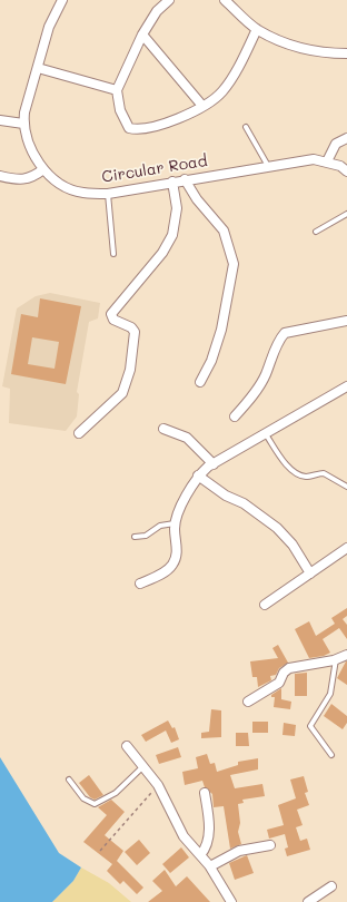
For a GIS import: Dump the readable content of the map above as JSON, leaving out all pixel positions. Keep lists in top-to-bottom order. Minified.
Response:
{"streets":{"street":["Circular Road"]}}
